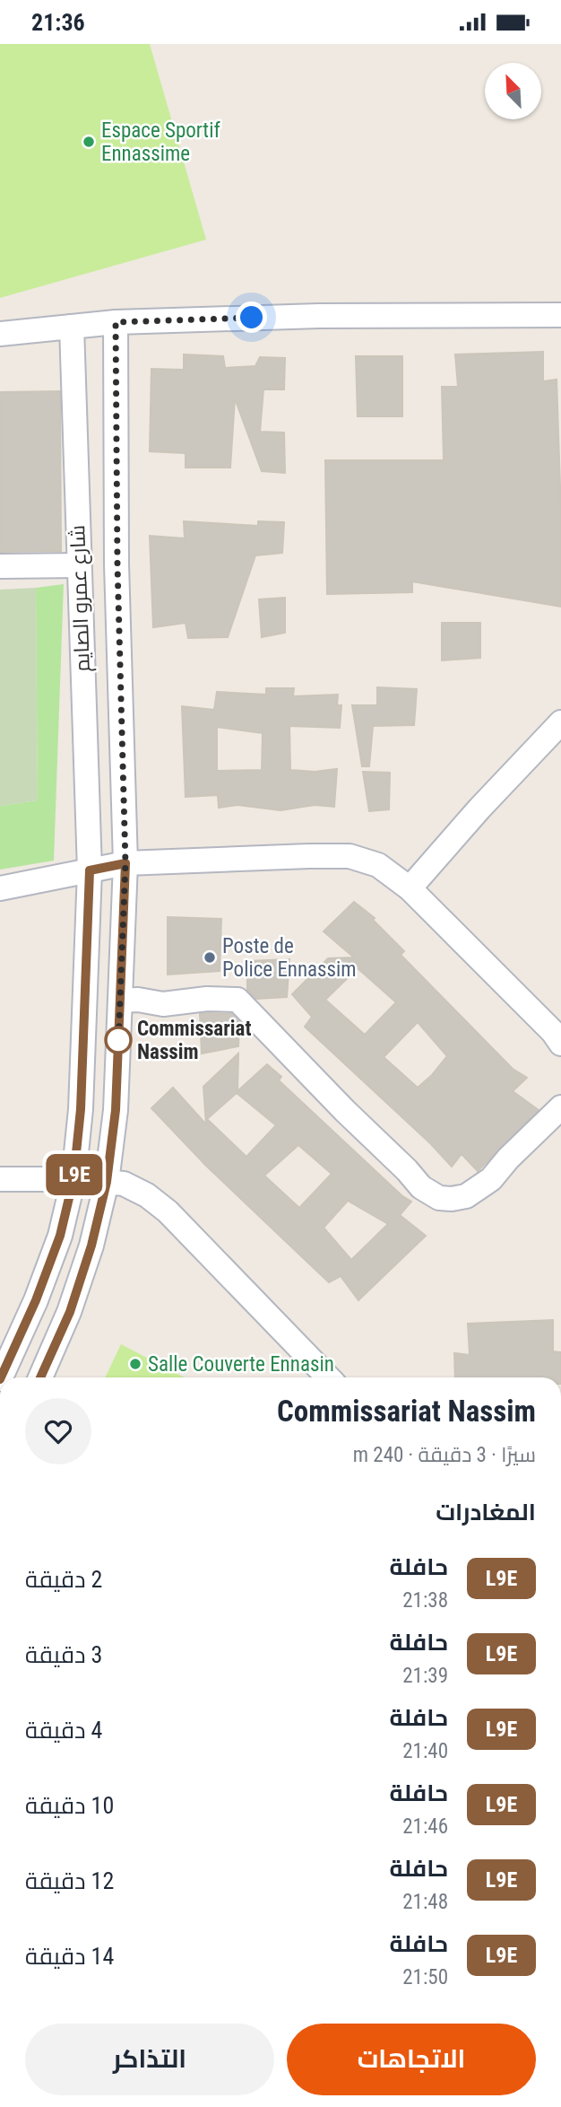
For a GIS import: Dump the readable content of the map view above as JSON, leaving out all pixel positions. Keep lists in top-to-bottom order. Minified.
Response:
{"streets":{"street":["شارع عمرو الصايم"]},"places":["Espace Sportif Ennassime","Poste de Police Ennassim","Commissariat Nassim","Salle Couverte Ennasin"],"lines":["bus line L9E"],"north":"top left","page":{"status":"21:36","on_map":"L9E","heading":[["Commissariat Nassim","سيرًا · 3 دقيقة · 240 m"],"المغادرات"],"list":[{"mark":"L9E","name":"حافلة","note":"21:38","value":"2 دقيقة"},{"mark":"L9E","name":"حافلة","note":"21:39","value":"3 دقيقة"},{"mark":"L9E","name":"حافلة","note":"21:40","value":"4 دقيقة"},{"mark":"L9E","name":"حافلة","note":"21:46","value":"10 دقيقة"},{"mark":"L9E","name":"حافلة","note":"21:48","value":"12 دقيقة"},{"mark":"L9E","name":"حافلة","note":"21:50","value":"14 دقيقة"}],"buttons":["الاتجاهات","التذاكر"]}}
